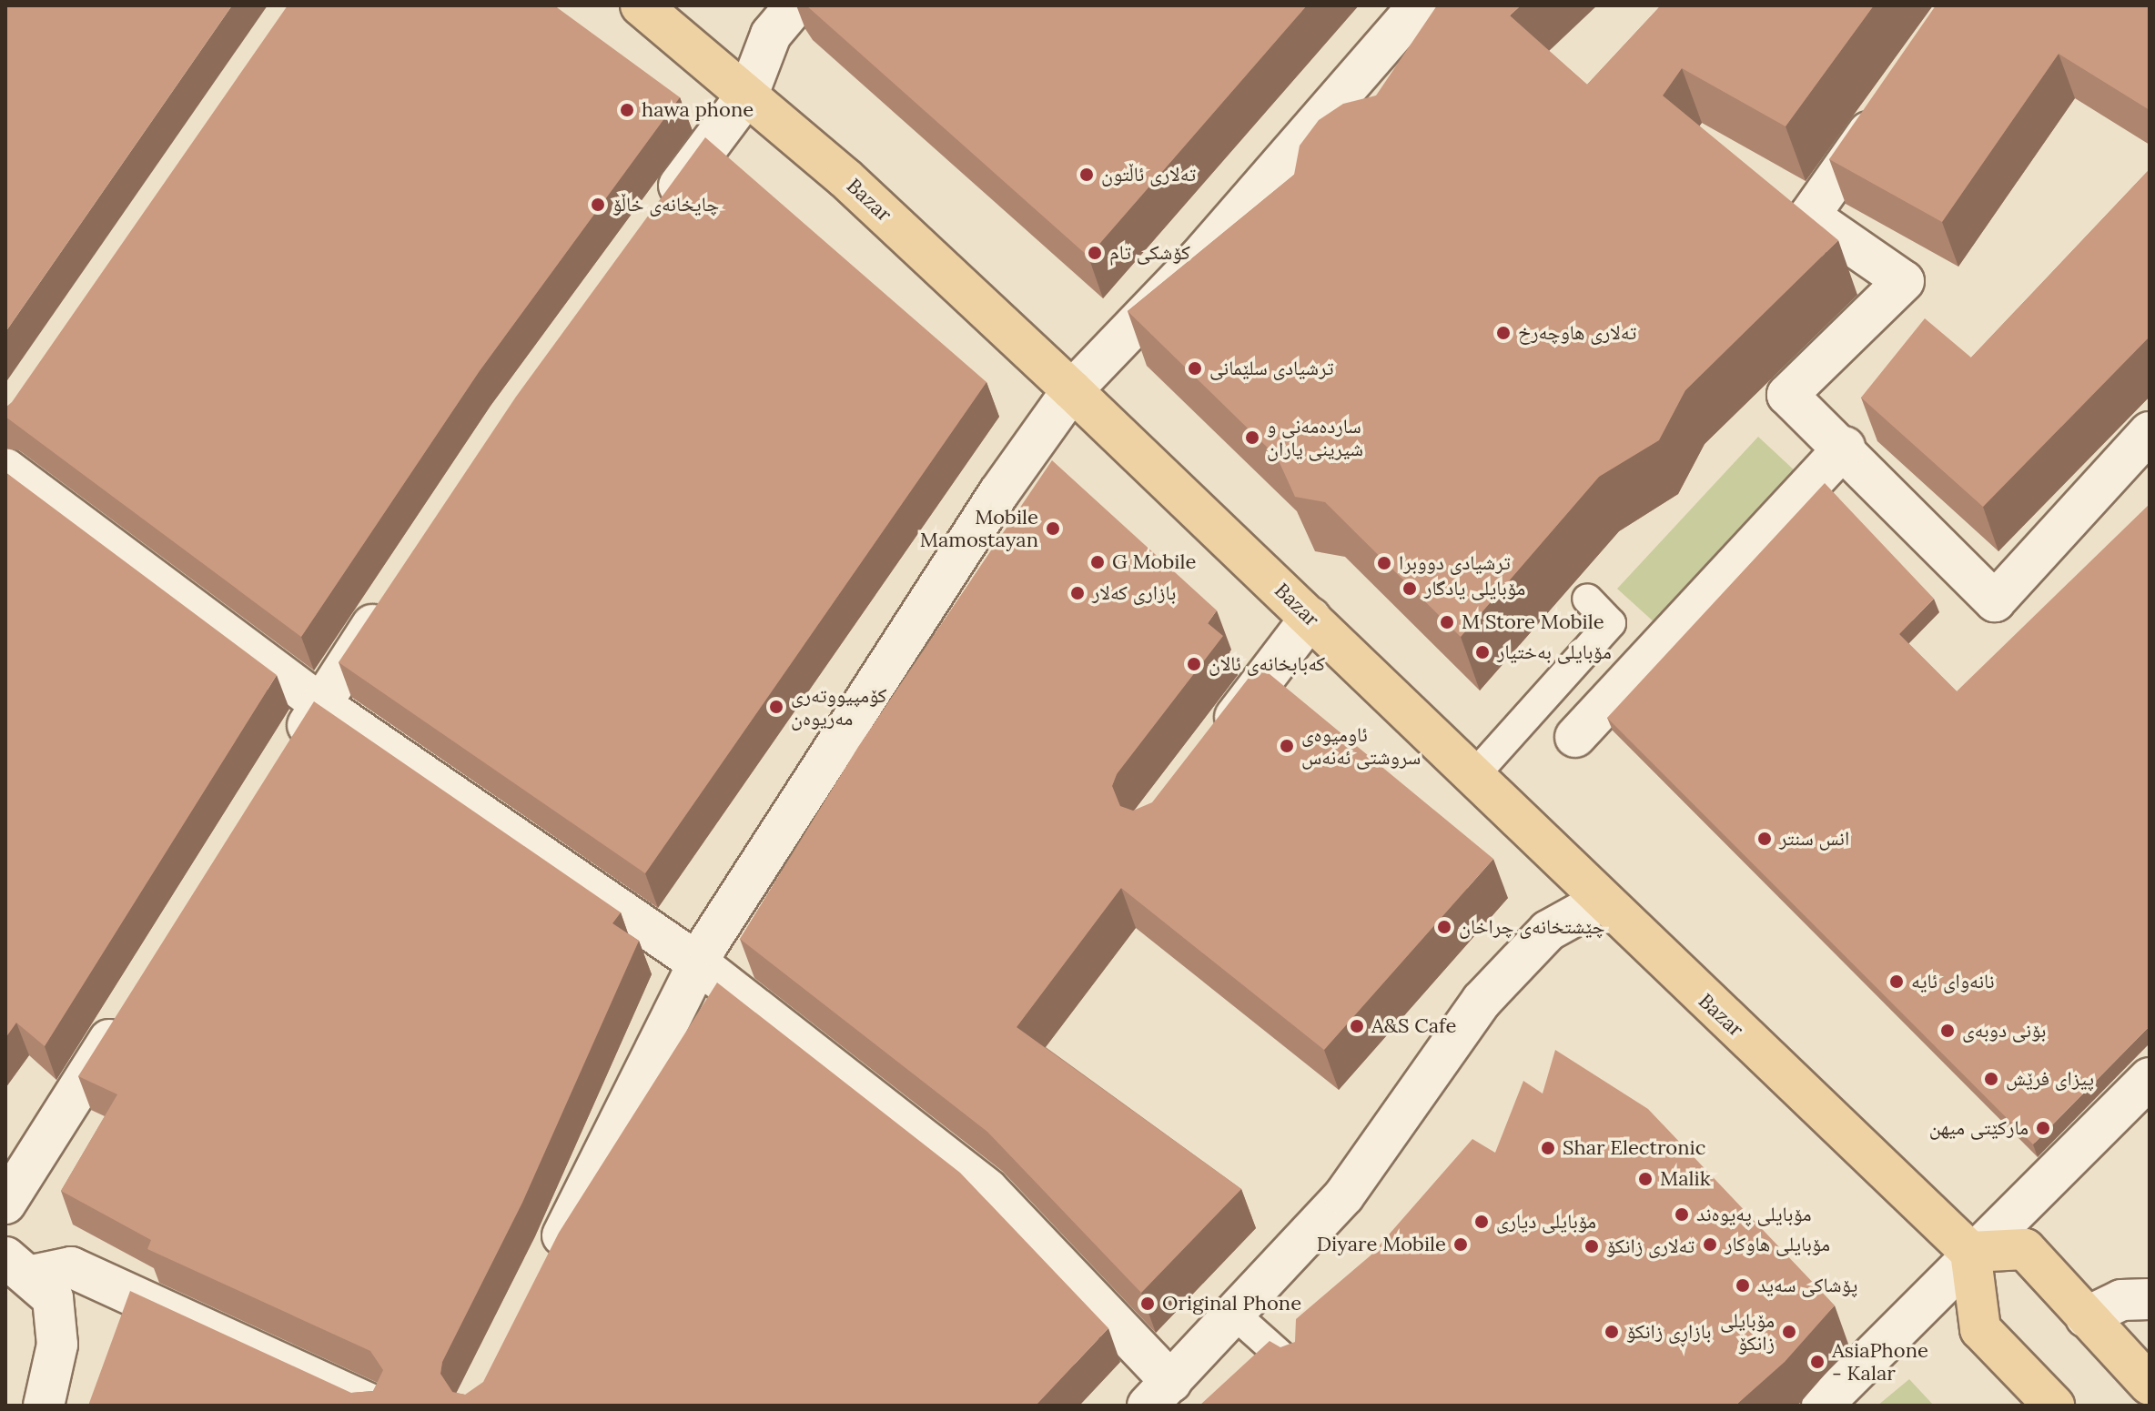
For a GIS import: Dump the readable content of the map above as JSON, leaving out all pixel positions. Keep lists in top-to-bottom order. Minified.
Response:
{"streets":{"main road":["Bazar"]},"places":["hawa phone","تەلاری ئاڵتون","چایخانەی خاڵۆ","کۆشکی تام","تەلاری هاوچەرخ","ترشیادی سلێمانی","ساردەمەنی و شیرینی یاران","Mobile Mamostayan","G Mobile","ترشیادی دووبرا","مۆبایلی یادگار","بازاری کەلار","M Store Mobile","مۆبایلی بەختیار","کەبابخانەی ئالان","کۆمپیووتەری مەریوەن","ئاومیوەی سروشتی ئەنەس","انس سنتر","چێشتخانەی چراخان","نانەوای ئایە","A&S Cafe","بۆنی دوبەی","پیزای فرێش","مارکێتی میهن","Shar Electronic","Malik","مۆبایلی پەیوەند","مۆبایلی دیاری","Diyare Mobile","مۆبایلی هاوکار","تەلاری زانکۆ","پۆشاکی سەید","Original Phone","بازاڕی زانکۆ","مۆبایلی زانکۆ","AsiaPhone - Kalar"]}
